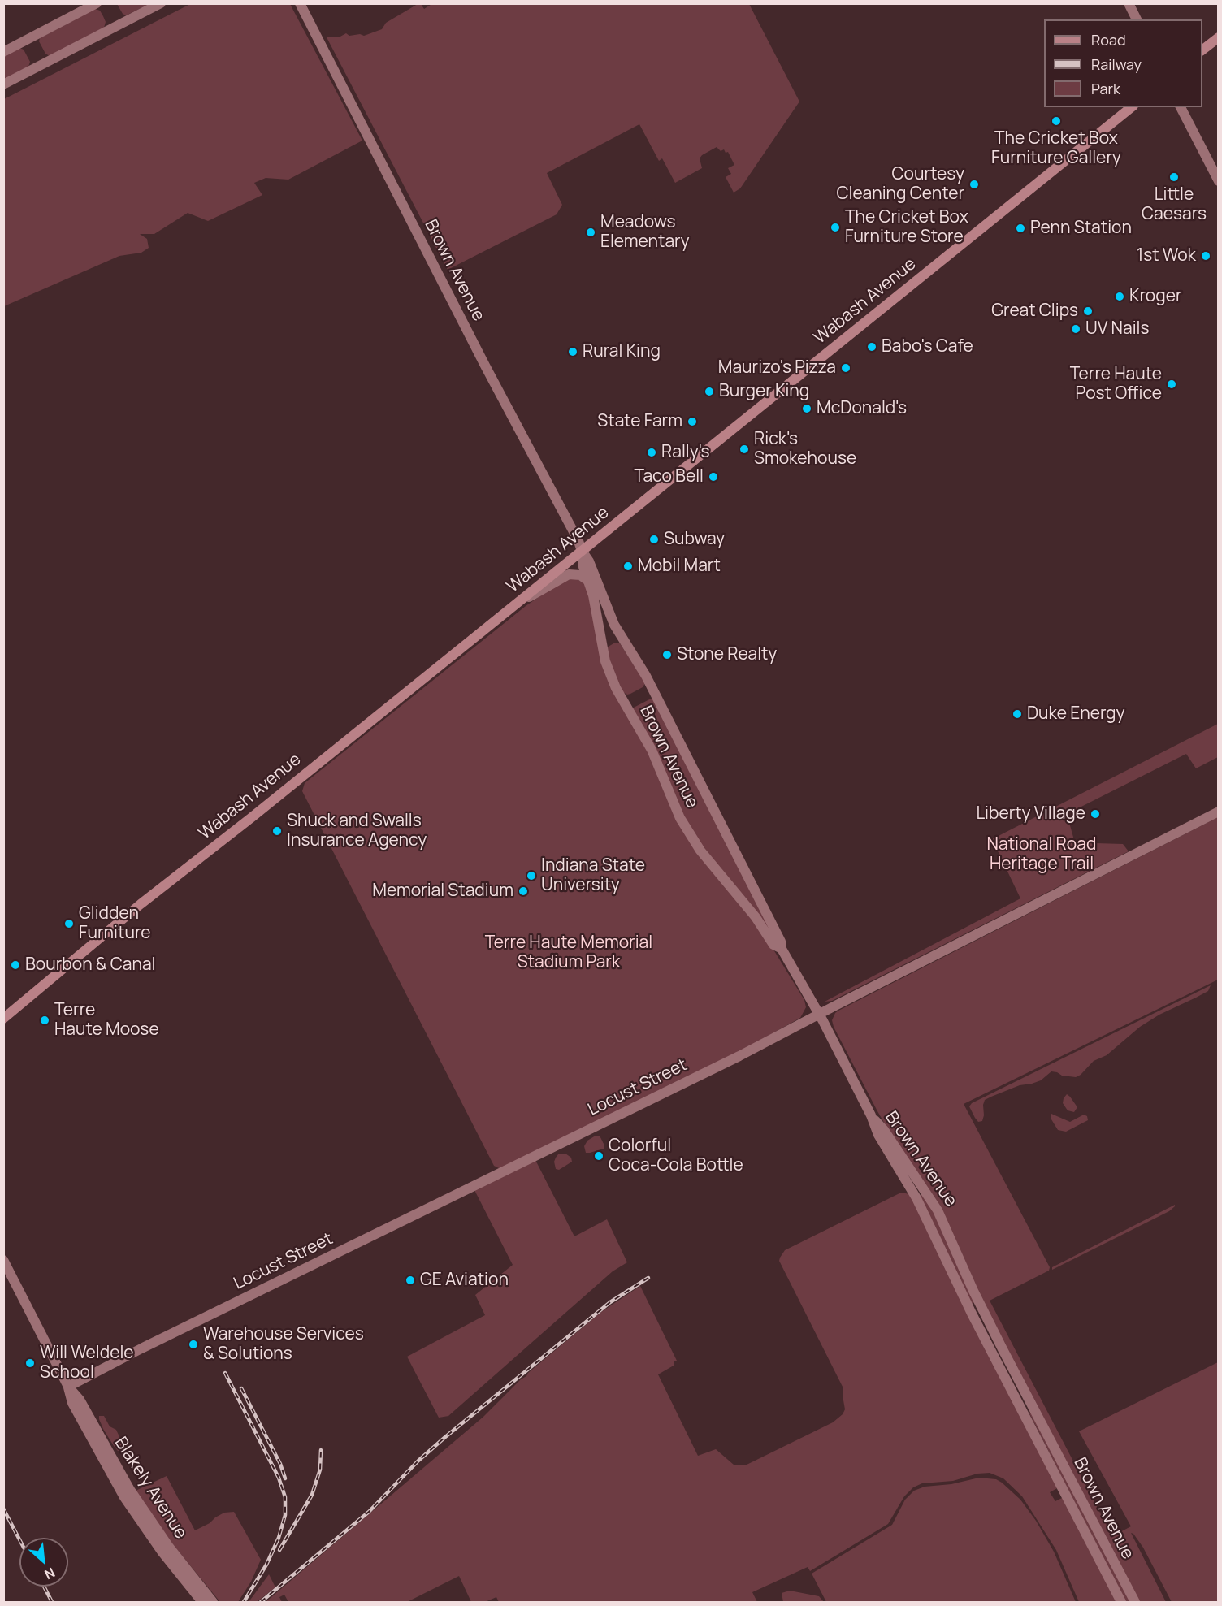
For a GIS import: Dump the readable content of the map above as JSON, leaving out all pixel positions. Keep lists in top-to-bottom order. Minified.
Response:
{"streets":{"main road":["Wabash Avenue"],"street":["Brown Avenue","Locust Street","Blakely Avenue"]},"crossings":[["Brown Avenue","Wabash Avenue"],["Brown Avenue","Locust Street"],["Locust Street","Blakely Avenue"]],"parks":["National Road Heritage Trail","Terre Haute Memorial Stadium Park"],"places":["The Cricket Box Furniture Gallery","Little Caesars","Courtesy Cleaning Center","The Cricket Box Furniture Store","Penn Station","Meadows Elementary","1st Wok","Kroger","Great Clips","UV Nails","Babo's Cafe","Rural King","Maurizo's Pizza","Terre Haute Post Office","Burger King","McDonald's","State Farm","Rick's Smokehouse","Rally's","Taco Bell","Subway","Mobil Mart","Stone Realty","Duke Energy","Liberty Village","Shuck and Swalls Insurance Agency","Indiana State University","Memorial Stadium","Glidden Furniture","Bourbon & Canal","Terre Haute Moose","Colorful Coca-Cola Bottle","GE Aviation","Warehouse Services & Solutions","Will Weldele School"],"legend":["Road","Railway","Park"],"north":"bottom right"}
